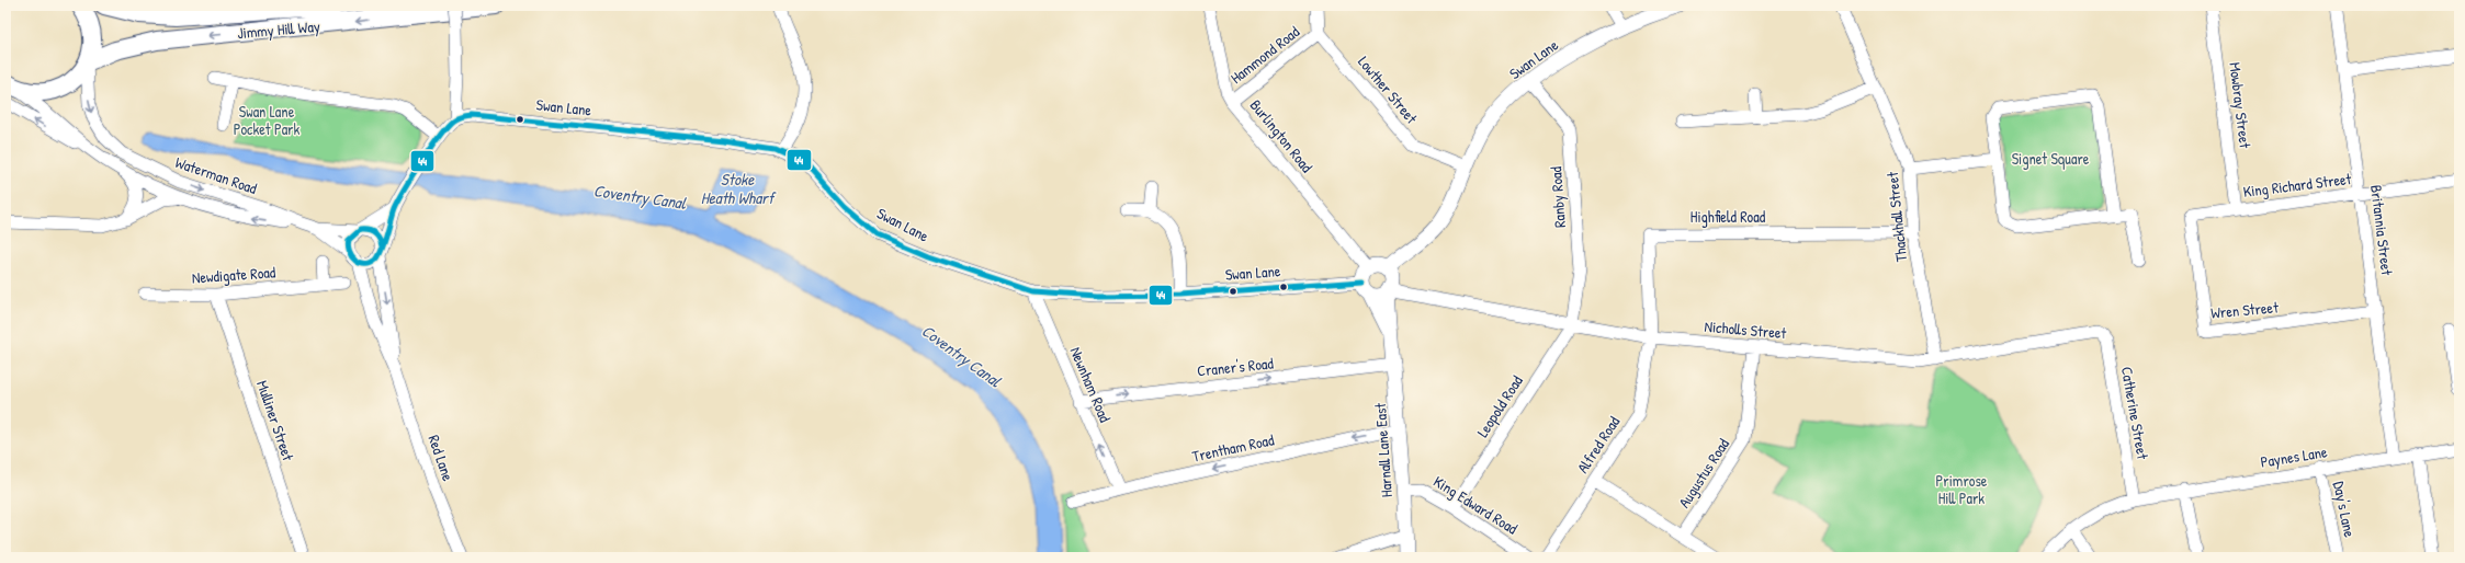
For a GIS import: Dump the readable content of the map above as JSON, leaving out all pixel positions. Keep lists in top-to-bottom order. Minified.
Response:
{"streets":{"highway":["Jimmy Hill Way"],"main road":["Swan Lane","Harnall Lane East"],"street":["Hammond Road","Lowther Street","Mowbray Street","Burlington Road","Waterman Road","King Richard Street","Ranby Road","Highfield Road","Thackhall Street","Britannia Street","Newdigate Road","Wren Street","Nicholls Street","Craner's Road","Newnham Road","Leopold Road","Catherine Street","Mulliner Street","Alfred Road","Trentham Road","Paynes Lane","Red Lane","Augustus Road","King Edward Road","Day's Lane"]},"crossings":[["Jimmy Hill Way","Waterman Road"],["Hammond Road","Lowther Street"],["Hammond Road","Burlington Road"],["Swan Lane","Lowther Street"],["Swan Lane","Burlington Road"],["Swan Lane","Ranby Road"],["Swan Lane","Nicholls Street"],["Swan Lane","Newnham Road"],["Swan Lane","Harnall Lane East"],["Mowbray Street","King Richard Street"],["Burlington Road","Nicholls Street"],["Burlington Road","Harnall Lane East"],["Waterman Road","Red Lane"],["King Richard Street","Britannia Street"],["King Richard Street","Wren Street"],["Ranby Road","Nicholls Street"],["Ranby Road","Leopold Road"],["Highfield Road","Thackhall Street"],["Highfield Road","Nicholls Street"],["Highfield Road","Alfred Road"],["Thackhall Street","Nicholls Street"],["Britannia Street","Wren Street"],["Britannia Street","Paynes Lane"],["Newdigate Road","Mulliner Street"],["Nicholls Street","Leopold Road"],["Nicholls Street","Catherine Street"],["Nicholls Street","Alfred Road"],["Nicholls Street","Harnall Lane East"],["Nicholls Street","Augustus Road"],["Craner's Road","Newnham Road"],["Craner's Road","Harnall Lane East"],["Newnham Road","Trentham Road"],["Leopold Road","King Edward Road"],["Catherine Street","Paynes Lane"],["Trentham Road","Harnall Lane East"],["Harnall Lane East","King Edward Road"],["Paynes Lane","Day's Lane"]],"one_way":["Craner's Road","Newnham Road","Trentham Road"],"water":["Stoke Heath Wharf","Coventry Canal"],"parks":["Swan Lane Pocket Park","Signet Square","Primrose Hill Park"],"lines":["transit line 44"]}
